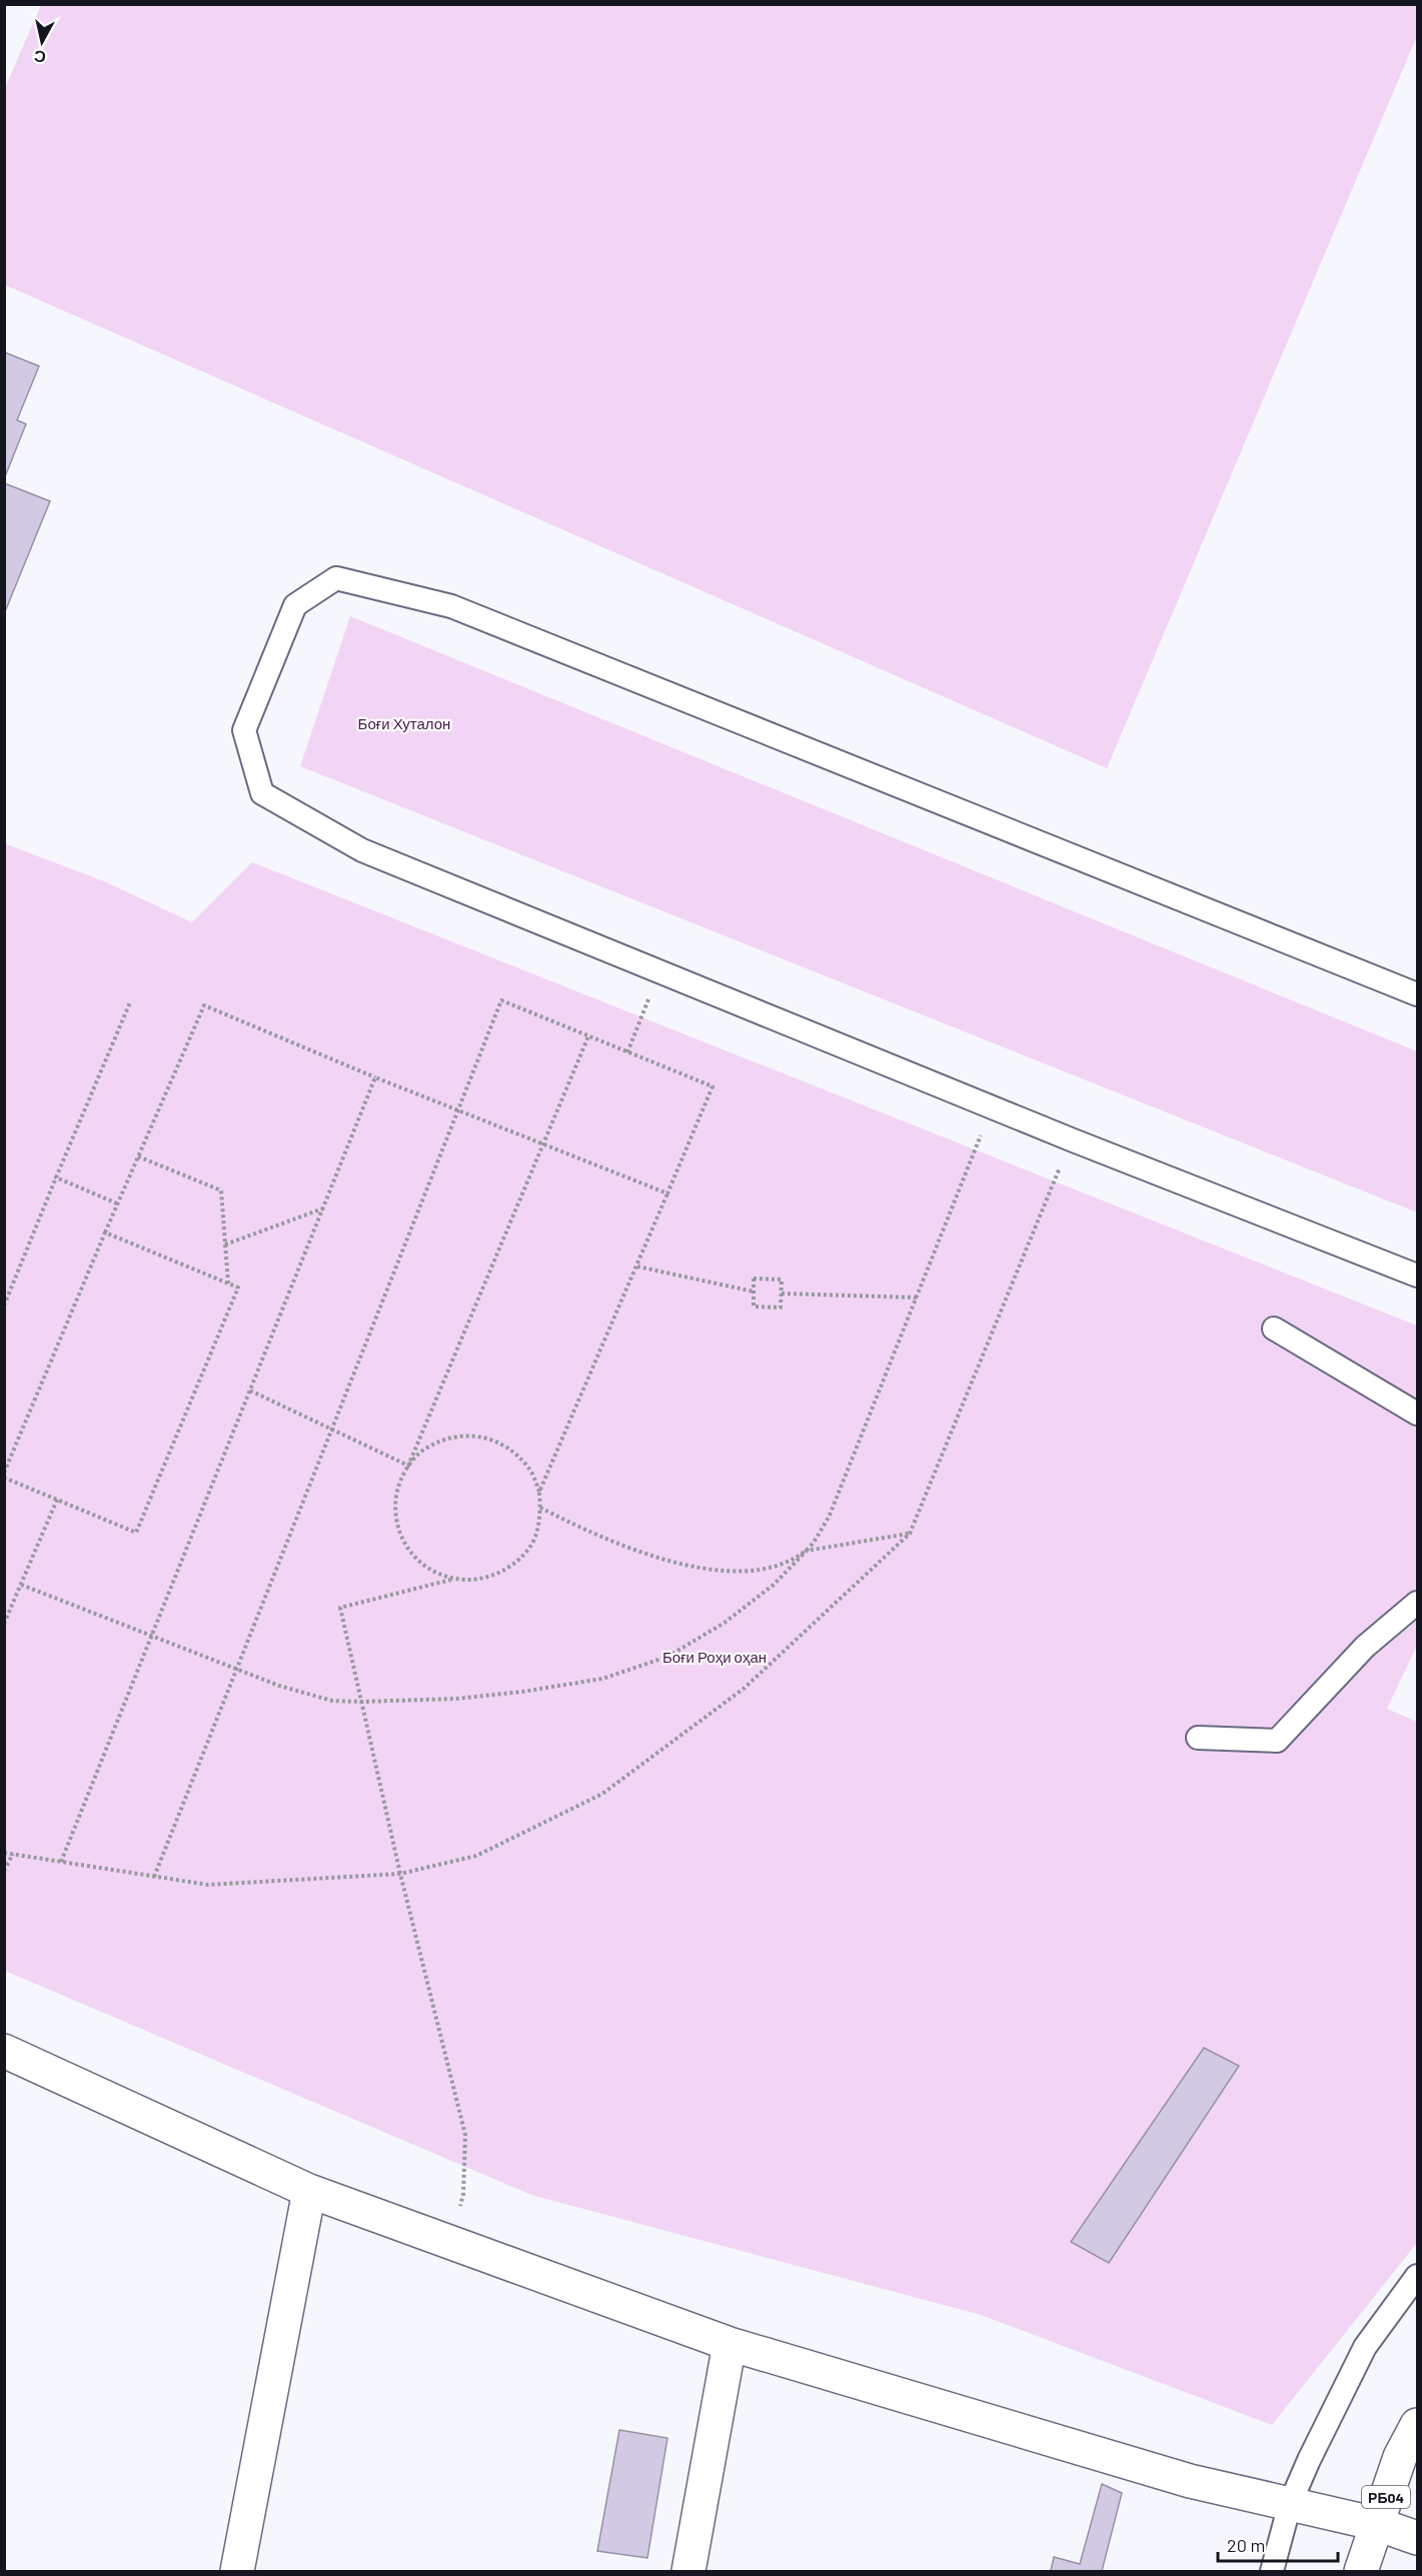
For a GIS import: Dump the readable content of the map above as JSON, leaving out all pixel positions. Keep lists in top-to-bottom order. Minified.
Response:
{"streets":{"street":["РБ04"]},"parks":["Боғи Хуталон","Боғи Роҳи оҳан"],"scale_bar":"20 m","north":"bottom"}
